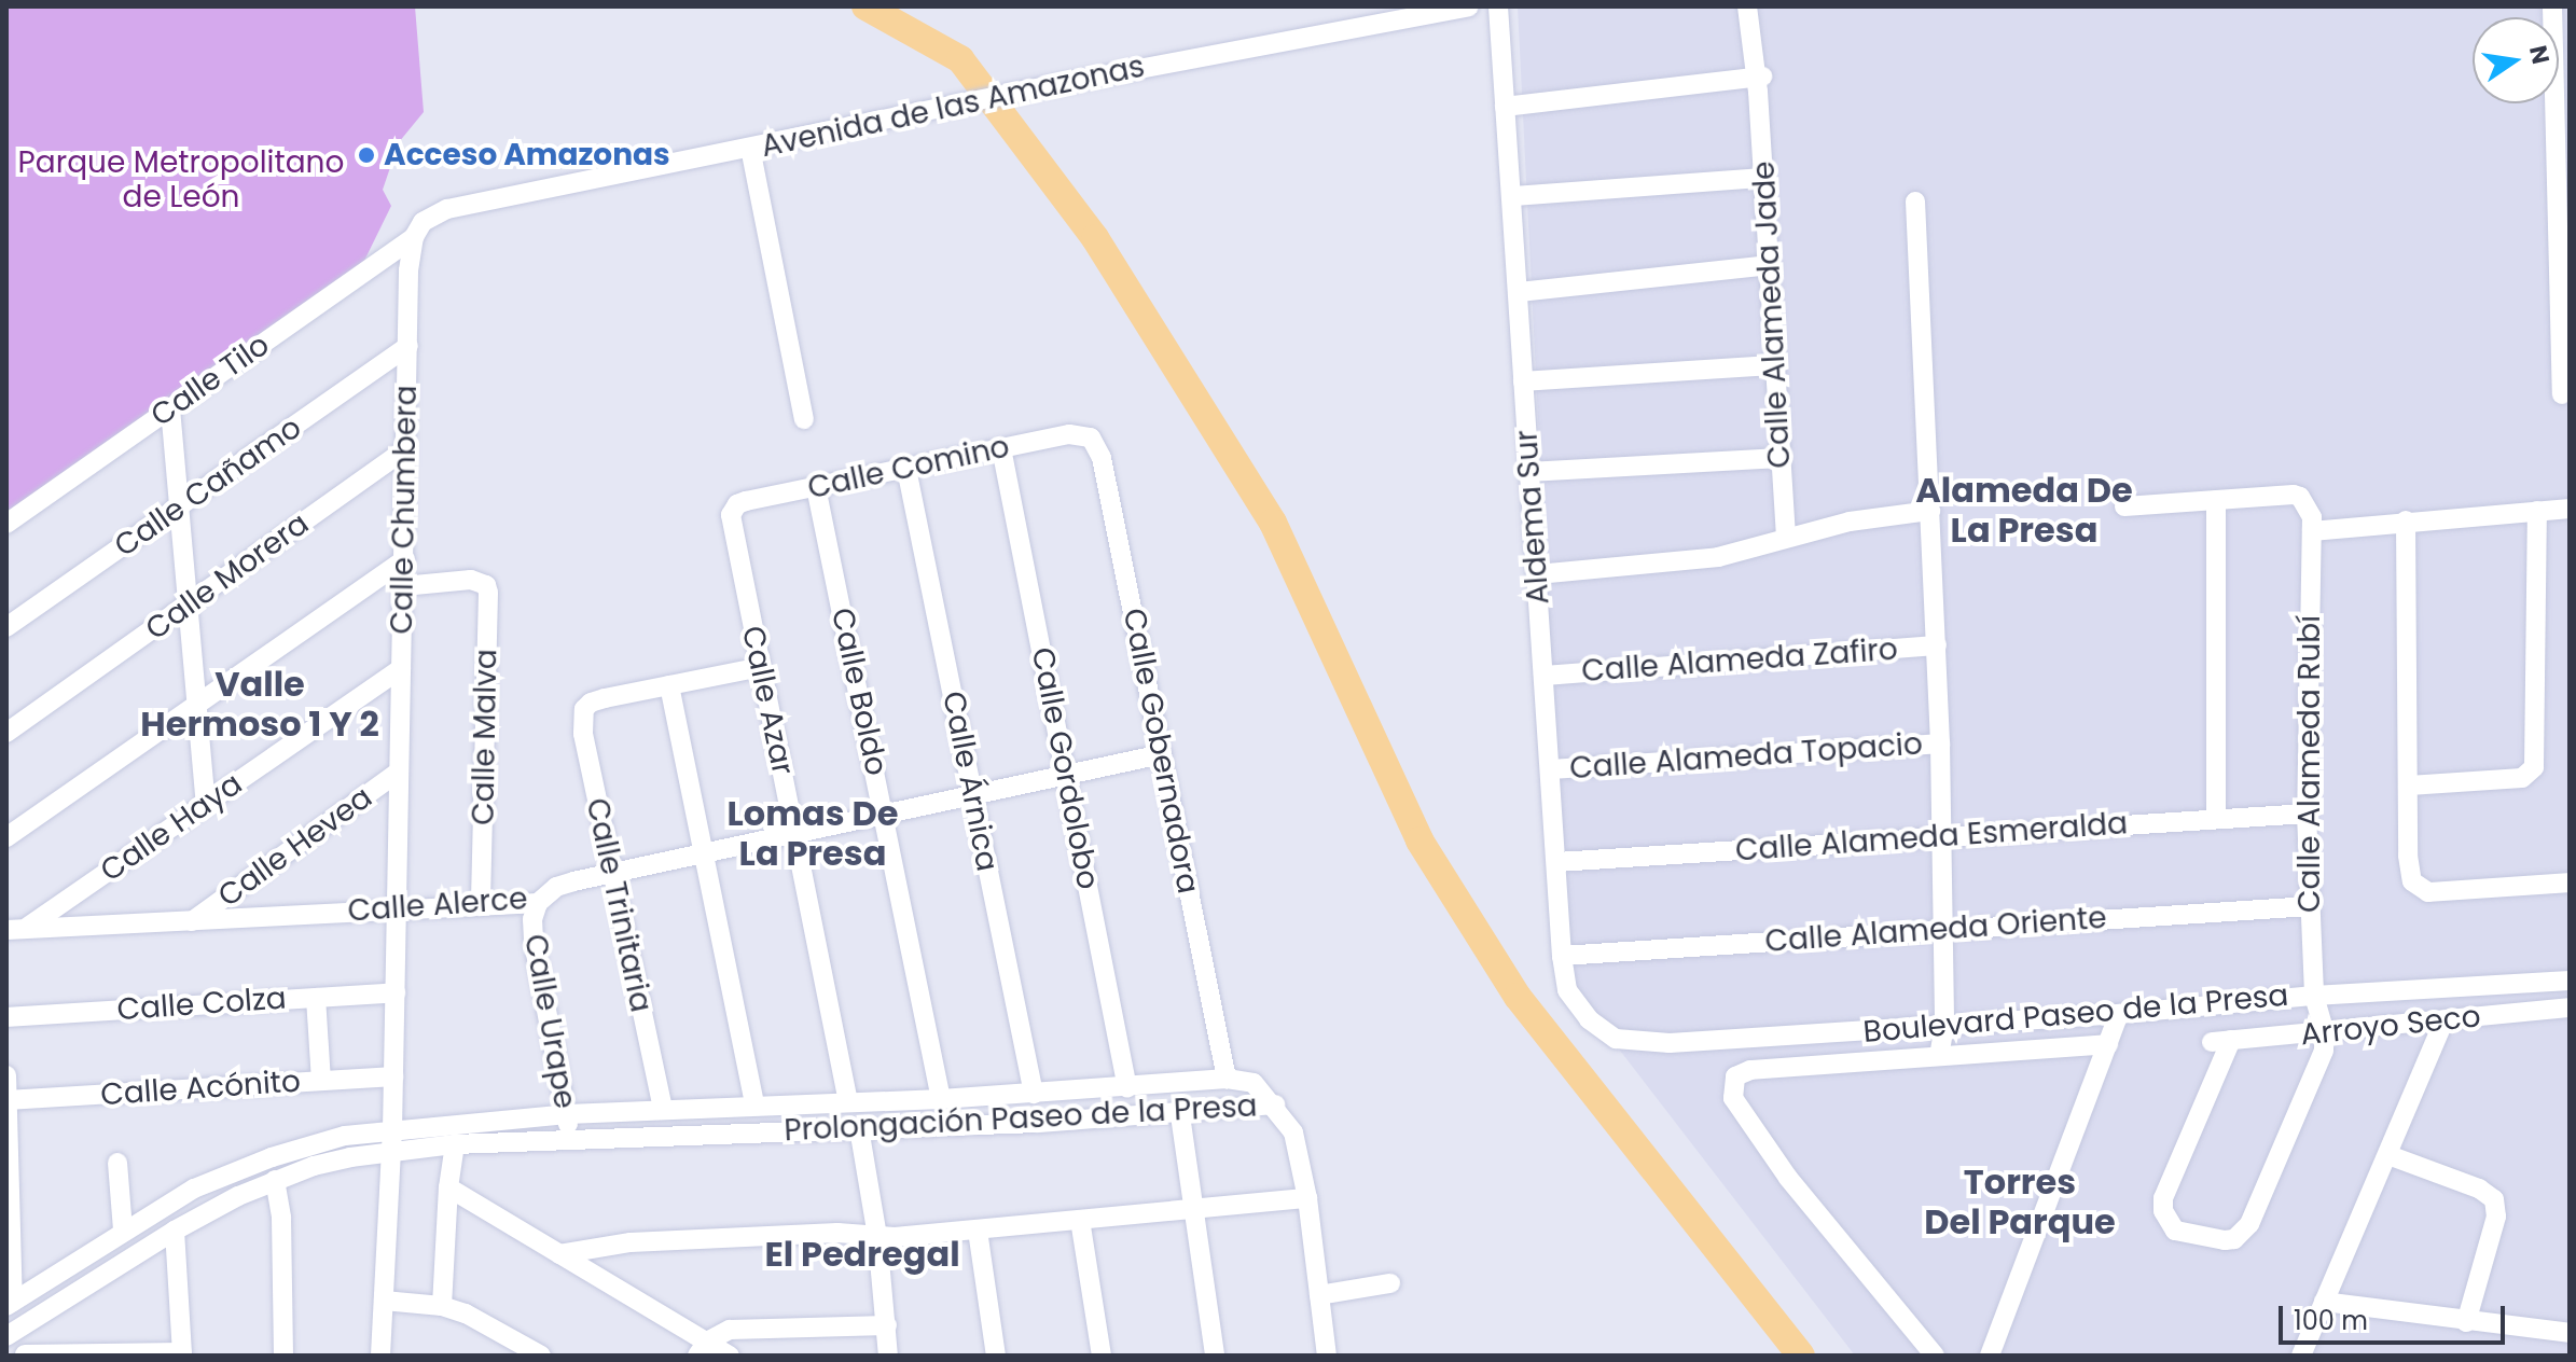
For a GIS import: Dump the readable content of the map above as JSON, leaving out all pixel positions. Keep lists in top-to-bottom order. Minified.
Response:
{"streets":{"street":["Avenida de las Amazonas","Calle Alameda Jade","Calle Tilo","Calle Comino","Calle Cañamo","Calle Chumbera","Aldema Sur","Calle Morera","Calle Alameda Zafiro","Calle Boldo","Calle Azar","Calle Malva","Calle Gobernadora","Calle Alameda Topacio","Calle Alameda Rubí","Calle Gordolobo","Calle Árnica","Calle Haya","Calle Alameda Esmeralda","Calle Hevea","Calle Alerce","Calle Trinitaria","Calle Alameda Oriente","Calle Colza","Boulevard Paseo de la Presa","Calle Urape","Arroyo Seco","Calle Acónito","Prolongación Paseo de la Presa"]},"crossings":[["Avenida de las Amazonas","Calle Tilo"],["Avenida de las Amazonas","Calle Chumbera"],["Calle Tilo","Calle Chumbera"],["Calle Comino","Calle Boldo"],["Calle Comino","Calle Azar"],["Calle Comino","Calle Gobernadora"],["Calle Comino","Calle Gordolobo"],["Calle Comino","Calle Árnica"],["Calle Cañamo","Calle Chumbera"],["Calle Chumbera","Calle Morera"],["Calle Chumbera","Calle Malva"],["Calle Chumbera","Calle Haya"],["Calle Chumbera","Calle Hevea"],["Calle Chumbera","Calle Alerce"],["Calle Chumbera","Calle Colza"],["Calle Chumbera","Calle Acónito"],["Calle Chumbera","Prolongación Paseo de la Presa"],["Aldema Sur","Calle Alameda Zafiro"],["Aldema Sur","Calle Alameda Topacio"],["Aldema Sur","Calle Alameda Esmeralda"],["Aldema Sur","Calle Alameda Oriente"],["Aldema Sur","Boulevard Paseo de la Presa"],["Calle Boldo","Calle Alerce"],["Calle Boldo","Prolongación Paseo de la Presa"],["Calle Azar","Calle Alerce"],["Calle Azar","Prolongación Paseo de la Presa"],["Calle Malva","Calle Alerce"],["Calle Gobernadora","Calle Alerce"],["Calle Gobernadora","Prolongación Paseo de la Presa"],["Calle Alameda Rubí","Calle Alameda Esmeralda"],["Calle Alameda Rubí","Calle Alameda Oriente"],["Calle Alameda Rubí","Boulevard Paseo de la Presa"],["Calle Alameda Rubí","Arroyo Seco"],["Calle Gordolobo","Calle Alerce"],["Calle Gordolobo","Prolongación Paseo de la Presa"],["Calle Árnica","Calle Alerce"],["Calle Árnica","Prolongación Paseo de la Presa"],["Calle Haya","Calle Alerce"],["Calle Hevea","Calle Alerce"],["Calle Alerce","Calle Trinitaria"],["Calle Alerce","Calle Urape"],["Calle Trinitaria","Prolongación Paseo de la Presa"],["Calle Urape","Prolongación Paseo de la Presa"]],"districts":["Alameda De La Presa","Valle Hermoso 1 Y 2","Lomas De La Presa","Torres Del Parque","El Pedregal"],"parks":["Parque Metropolitano de León"],"places":["Acceso Amazonas"],"scale_bar":"100 m","north":"right"}
